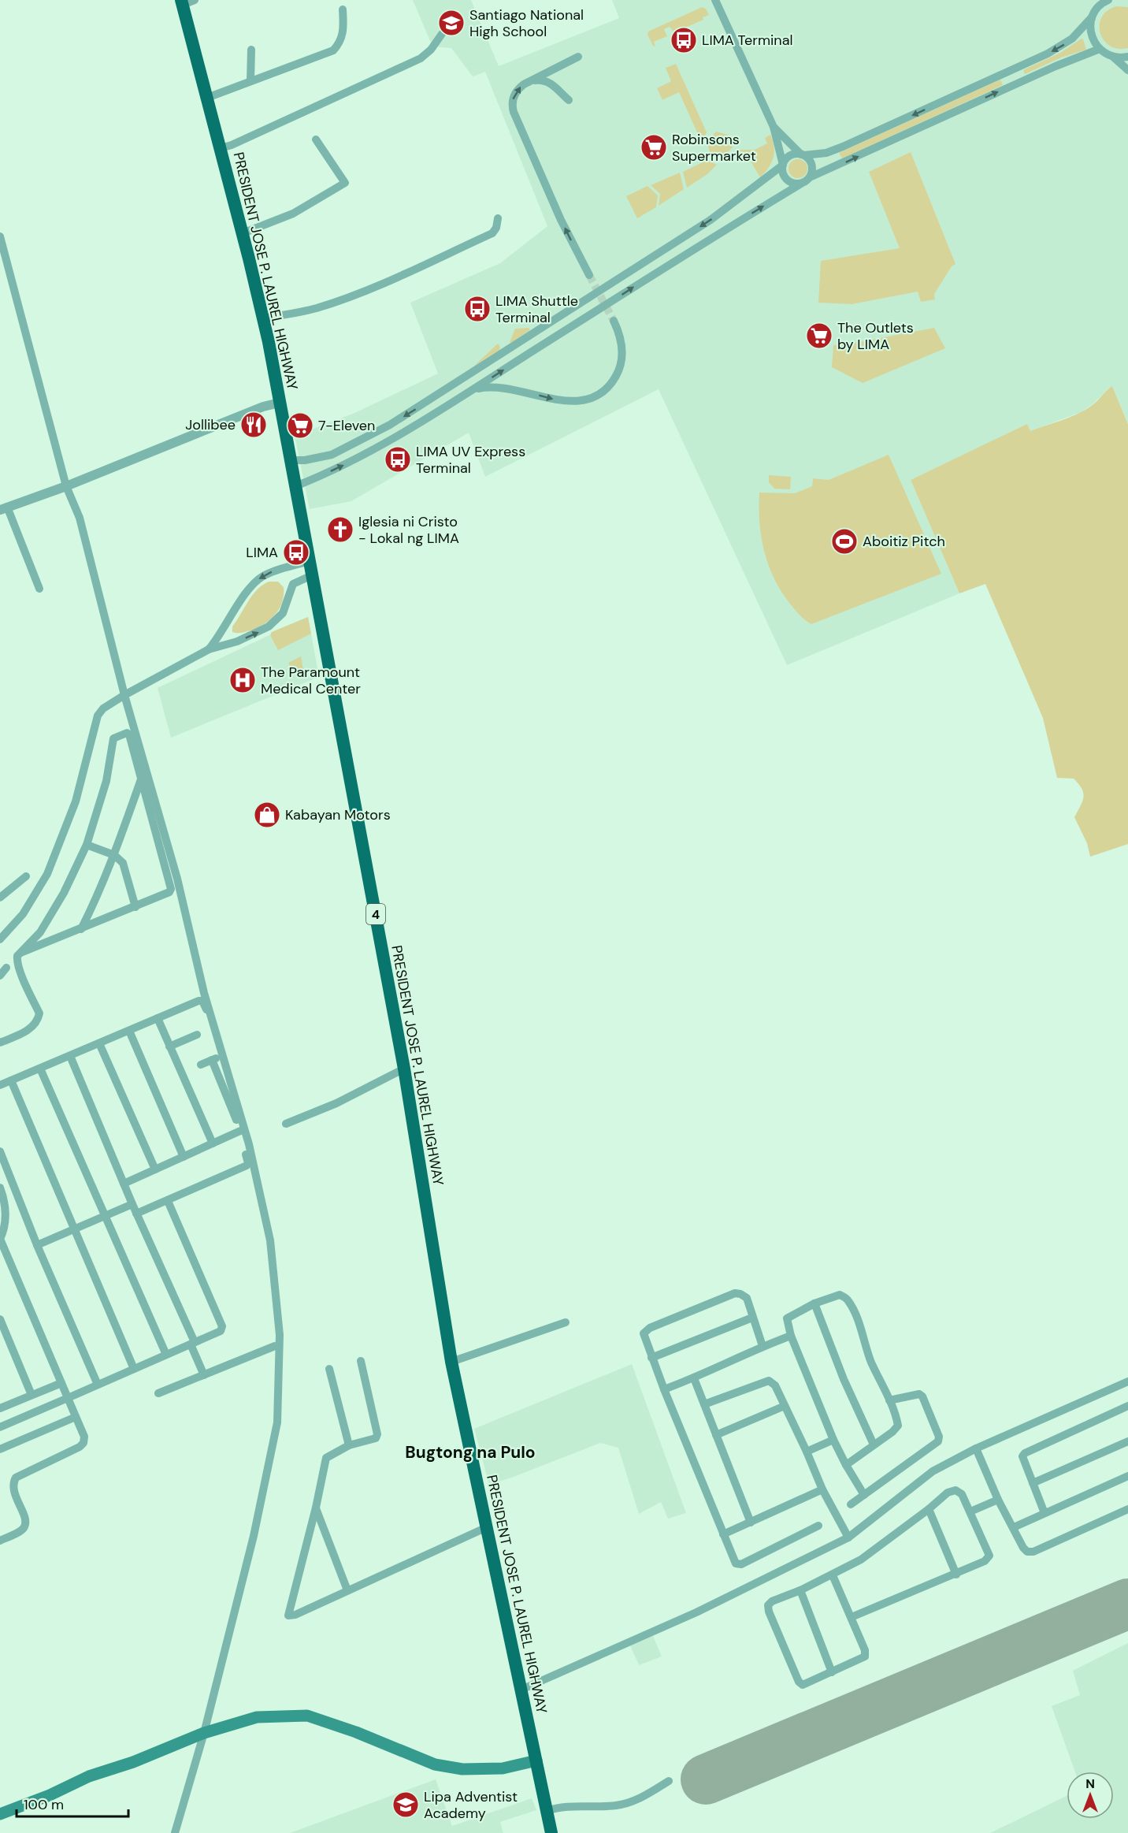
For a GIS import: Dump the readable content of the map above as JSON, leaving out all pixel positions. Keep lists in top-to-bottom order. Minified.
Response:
{"streets":{"highway":["PRESIDENT JOSE P. LAUREL HIGHWAY","4"]},"districts":["Bugtong na Pulo"],"places":{"school or university":["Santiago National High School","Lipa Adventist Academy"],"bus stop":["LIMA Terminal","LIMA Shuttle Terminal","LIMA UV Express Terminal","LIMA"],"supermarket":["Robinsons Supermarket","The Outlets by LIMA","7-Eleven"],"restaurant":["Jollibee"],"church":["Iglesia ni Cristo - Lokal ng LIMA"],"sports":["Aboitiz Pitch"],"hospital":["The Paramount Medical Center"],"shop":["Kabayan Motors"]},"scale_bar":"100 m","north":"top"}
